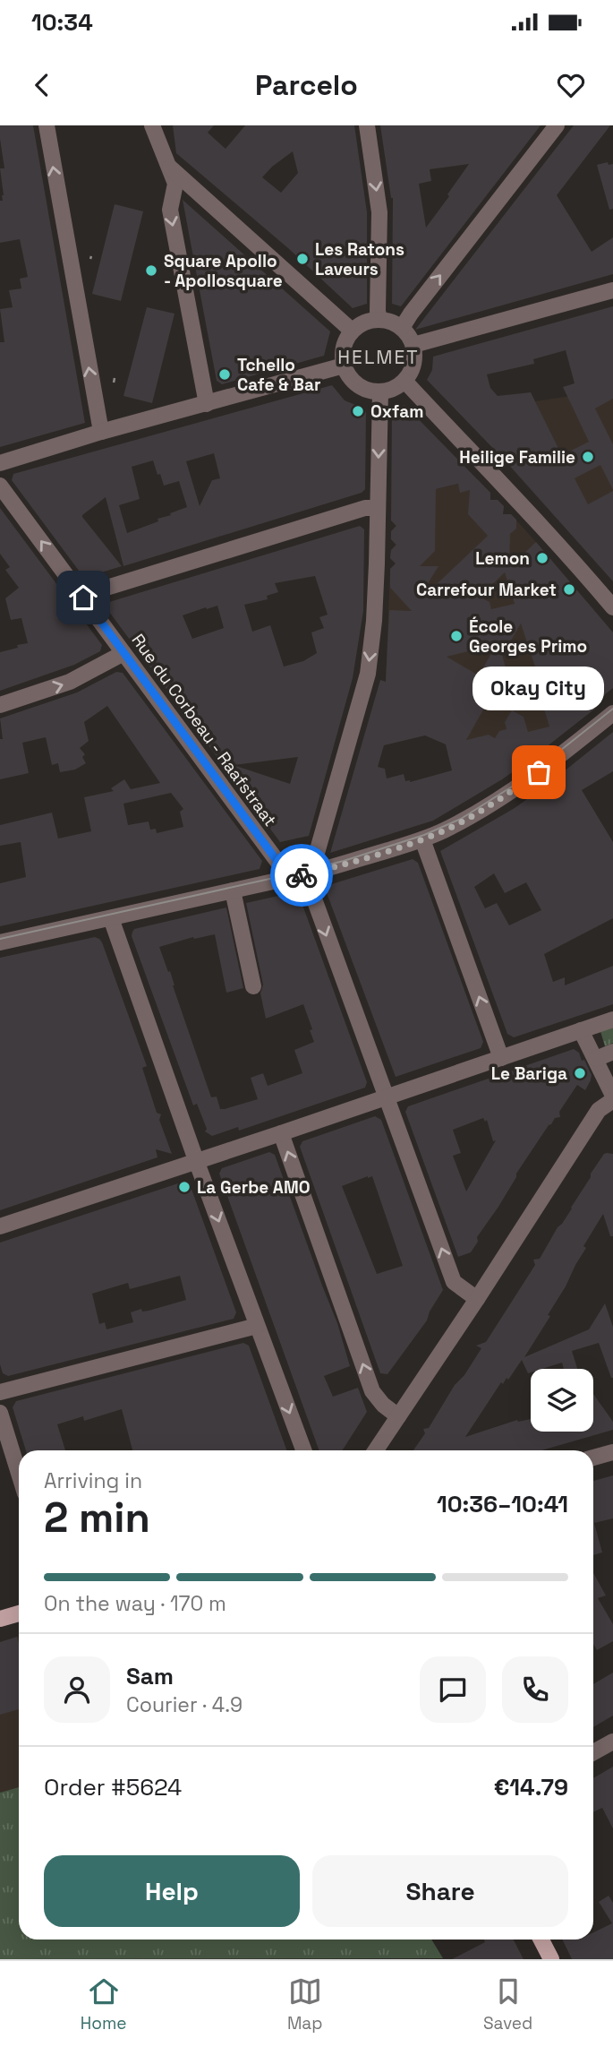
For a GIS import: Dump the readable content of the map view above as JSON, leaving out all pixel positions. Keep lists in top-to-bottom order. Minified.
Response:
{"streets":{"street":["Rue du Corbeau - Raafstraat"]},"districts":["HELMET"],"places":["Les Ratons Laveurs","Square Apollo - Apollosquare","Tchello Cafe & Bar","Oxfam","Heilige Familie","Lemon","Carrefour Market","École Georges Primo","Okay City","Le Bariga","La Gerbe AMO"],"page":{"status":"10:34","header":"Parcelo","bubble":"Okay City","heading":["2 min","Arriving in","10:36–10:41"],"panel":["Sam","Courier · 4.9","Order #5624","€14.79"],"bar":"On the way · 170 m","buttons":["Help","Share"],"tabs":["Home","Map","Saved"]}}
